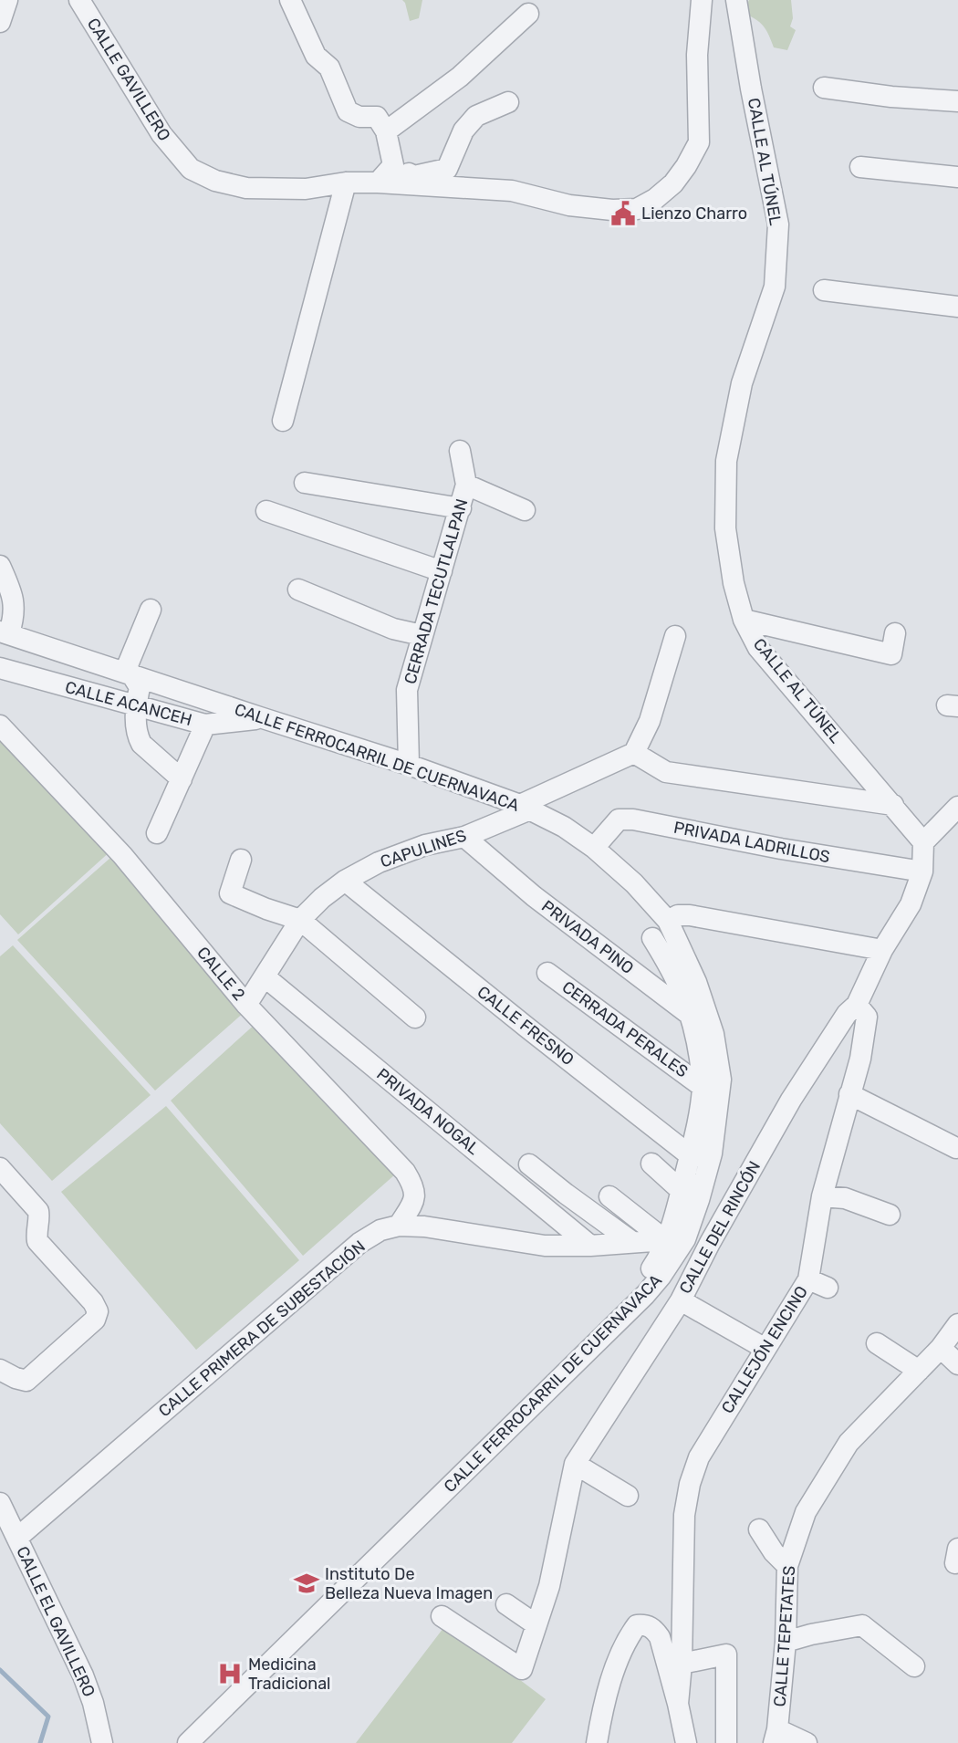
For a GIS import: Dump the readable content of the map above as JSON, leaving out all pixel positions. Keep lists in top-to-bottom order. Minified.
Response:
{"streets":{"street":["CALLE GAVILLERO","CALLE AL TÚNEL","CERRADA TECUTLALPAN","CALLE ACANCEH","CALLE FERROCARRIL DE CUERNAVACA","PRIVADA LADRILLOS","CAPULINES","PRIVADA PINO","CALLE 2","CALLE FRESNO","CERRADA PERALES","PRIVADA NOGAL","CALLE DEL RINCÓN","CALLE PRIMERA DE SUBESTACIÓN","CALLEJÓN ENCINO","CALLE EL GAVILLERO","CALLE TEPETATES"]},"crossings":[["CALLE AL TÚNEL","CALLE DEL RINCÓN"],["CERRADA TECUTLALPAN","CALLE FERROCARRIL DE CUERNAVACA"],["CALLE ACANCEH","CALLE FERROCARRIL DE CUERNAVACA"],["CALLE FERROCARRIL DE CUERNAVACA","PRIVADA LADRILLOS"],["CALLE FERROCARRIL DE CUERNAVACA","CAPULINES"],["CALLE FERROCARRIL DE CUERNAVACA","PRIVADA PINO"],["CALLE FERROCARRIL DE CUERNAVACA","CALLE FRESNO"],["CALLE FERROCARRIL DE CUERNAVACA","CERRADA PERALES"],["CALLE FERROCARRIL DE CUERNAVACA","CALLE PRIMERA DE SUBESTACIÓN"],["PRIVADA LADRILLOS","CALLE DEL RINCÓN"],["CAPULINES","PRIVADA PINO"],["CAPULINES","CALLE 2"],["CAPULINES","CALLE FRESNO"],["CAPULINES","PRIVADA NOGAL"],["CALLE 2","CALLE PRIMERA DE SUBESTACIÓN"],["PRIVADA NOGAL","CALLE PRIMERA DE SUBESTACIÓN"],["CALLE DEL RINCÓN","CALLE PRIMERA DE SUBESTACIÓN"],["CALLE DEL RINCÓN","CALLEJÓN ENCINO"],["CALLE PRIMERA DE SUBESTACIÓN","CALLE EL GAVILLERO"]],"places":{"public building":["Lienzo Charro"],"school or university":["Instituto De Belleza Nueva Imagen"],"hospital":["Medicina Tradicional"]}}
